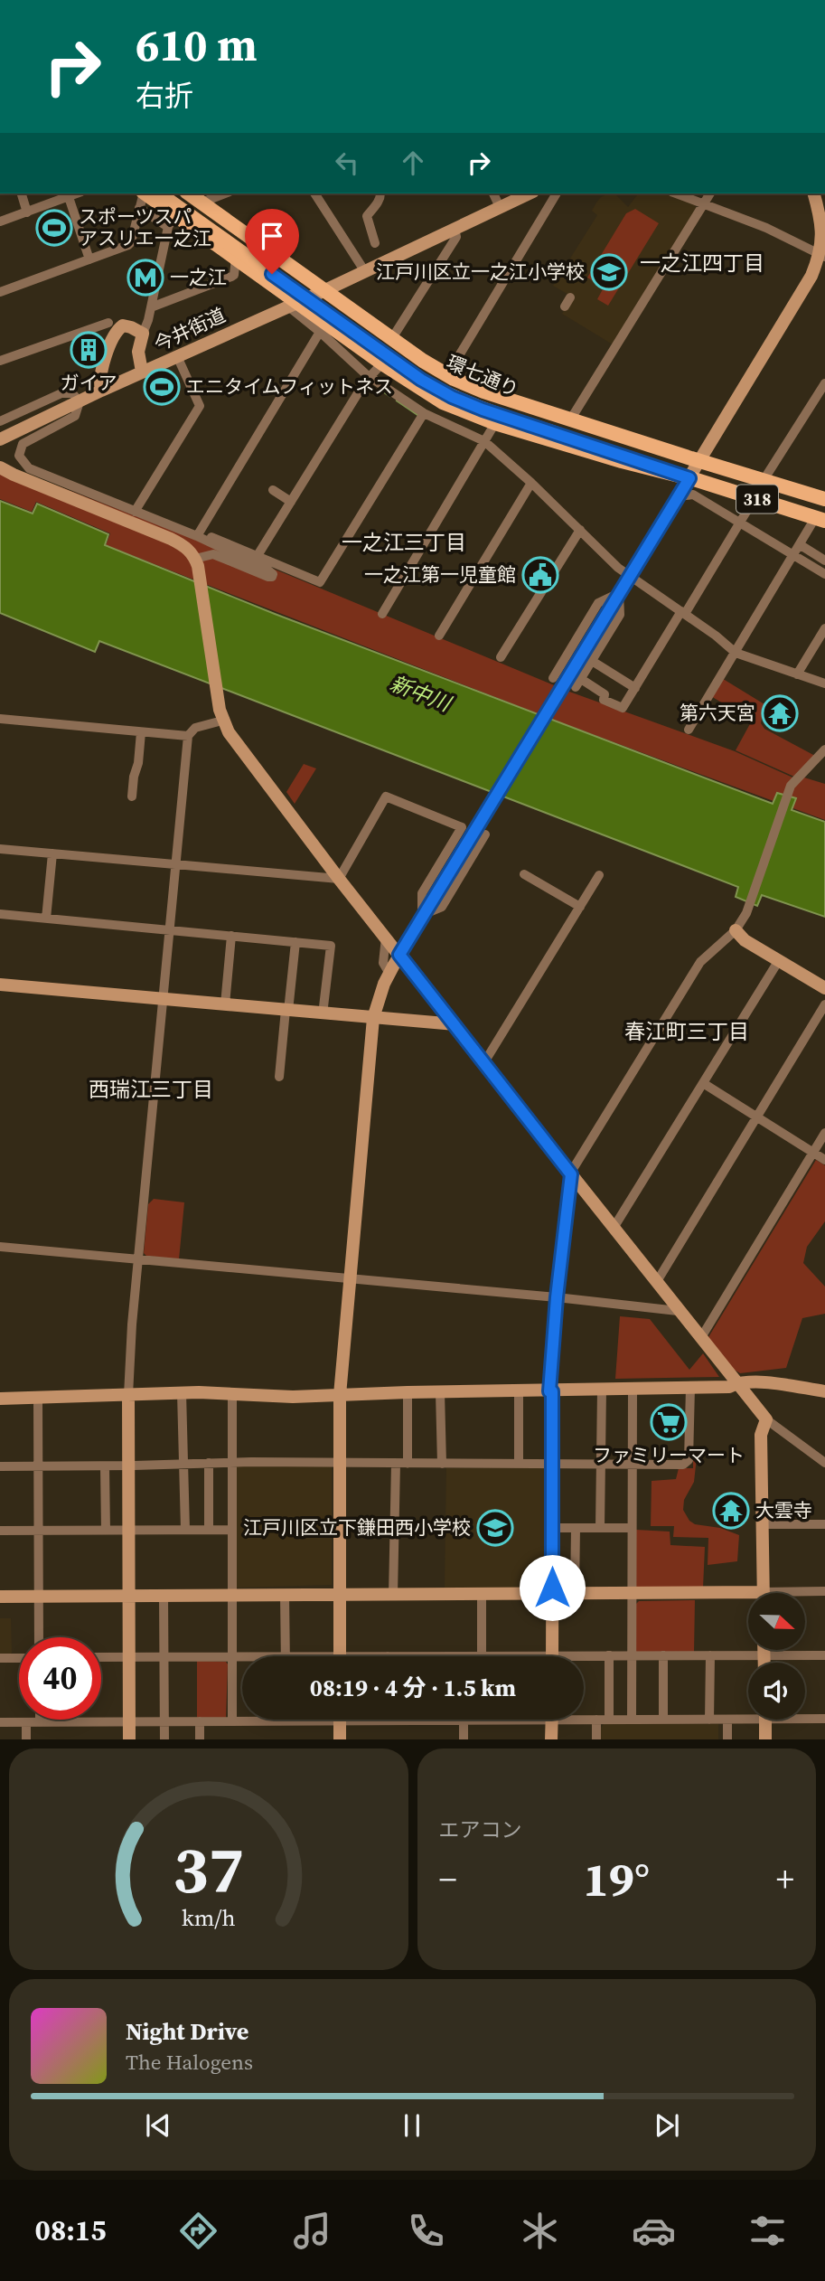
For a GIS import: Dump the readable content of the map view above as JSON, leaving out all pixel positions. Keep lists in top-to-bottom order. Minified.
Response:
{"streets":{"main road":["環七通り","318"],"street":["今井街道"]},"districts":["一之江四丁目","一之江三丁目","春江町三丁目","西瑞江三丁目"],"water":["新中川"],"places":{"sports":["スポーツスパ アスリエ一之江","エニタイムフィットネス"],"school or university":["江戸川区立一之江小学校","江戸川区立下鎌田西小学校"],"metro station":["一之江"],"building":["ガイア"],"public building":["一之江第一児童館"],"temple":["第六天宮","大雲寺"],"supermarket":["ファミリーマート"]},"north":"right","page":{"turn":["610 m","右折"],"limit":"40","trip":"08:19 · 4 分 · 1.5 km","tile":"エアコン","heat":["−","19°","+"],"song":["Night Drive","The Halogens"],"tabs":"08:15","gauge":["37","km/h"]}}
